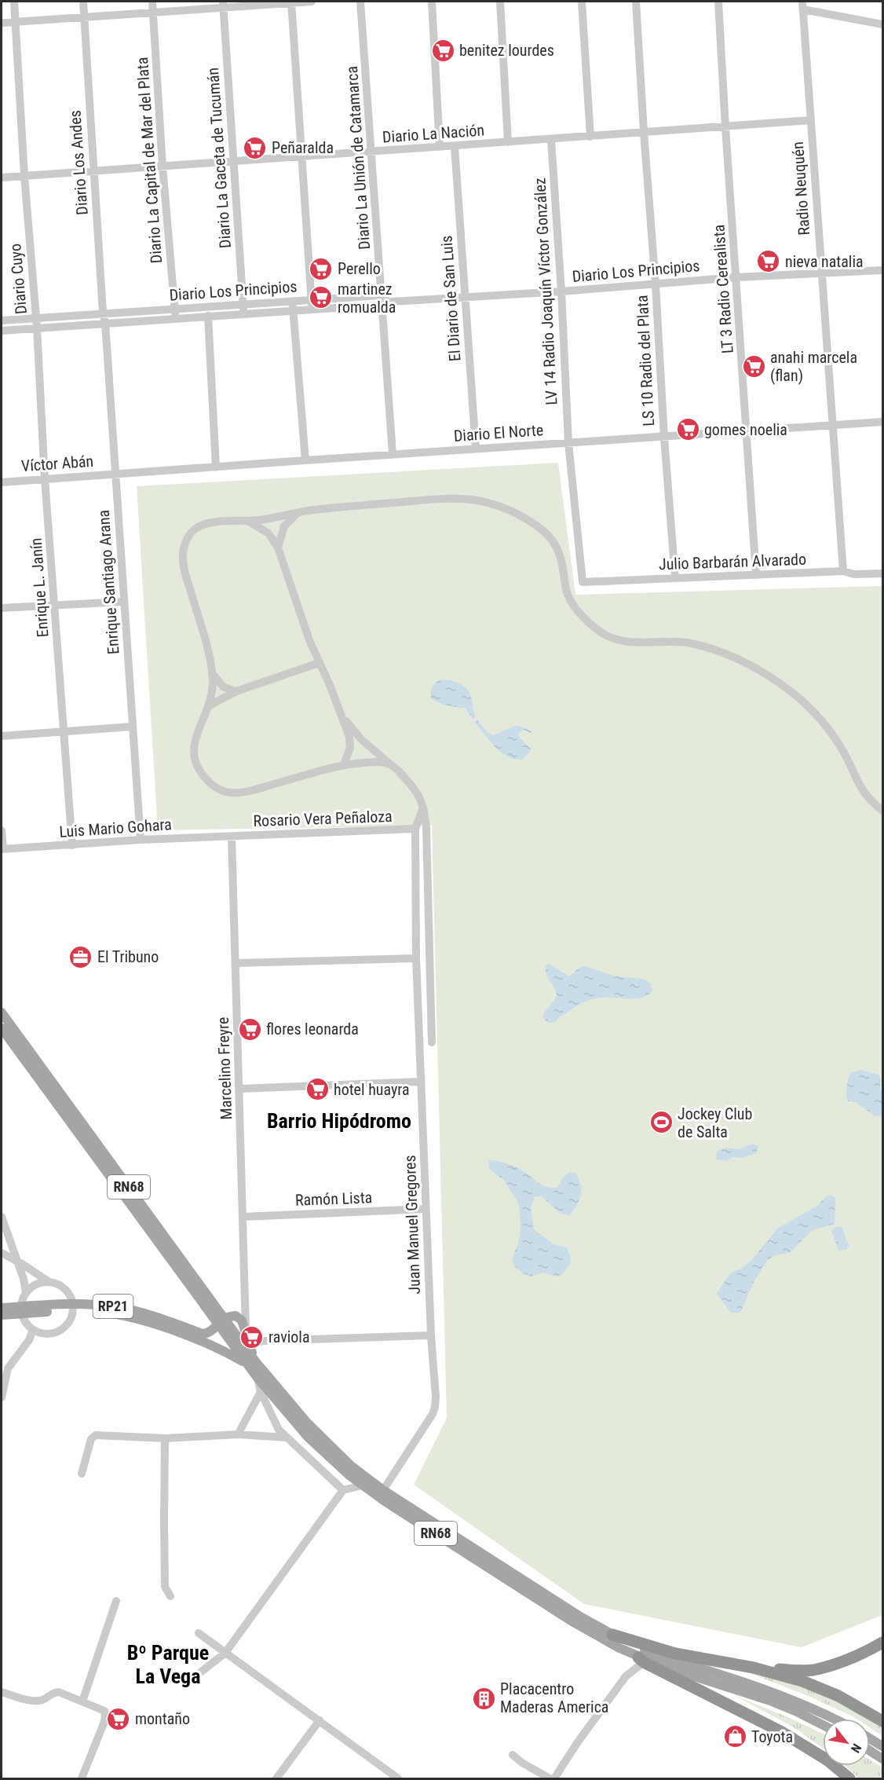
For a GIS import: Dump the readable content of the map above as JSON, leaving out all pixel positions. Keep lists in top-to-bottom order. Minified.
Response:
{"streets":{"highway":["RN68"],"main road":["RP21"],"street":["Diario La Nación","Diario La Gaceta de Tucumán","Diario La Unión de Catamarca","Diario La Capital de Mar del Plata","Diario Los Andes","Radio Neuquén","Diario Los Principios","Diario Cuyo","LT 3 Radio Cerealista","LV 14 Radio Joaquín Víctor González","El Diario de San Luis","LS 10 Radio del Plata","Diario El Norte","Víctor Abán","Julio Barbarán Alvarado","Enrique Santiago Arana","Enrique L. Janín","Rosario Vera Peñaloza","Luis Mario Gohara","Marcelino Freyre","Ramón Lista","Juan Manuel Gregores"]},"crossings":[["Diario La Nación","Diario La Gaceta de Tucumán"],["Diario La Nación","Diario La Unión de Catamarca"],["Diario La Nación","Diario La Capital de Mar del Plata"],["Diario La Nación","Diario Los Andes"],["Diario La Nación","Radio Neuquén"],["Diario La Nación","Diario Cuyo"],["Diario La Nación","LT 3 Radio Cerealista"],["Diario La Nación","LV 14 Radio Joaquín Víctor González"],["Diario La Nación","El Diario de San Luis"],["Diario La Nación","LS 10 Radio del Plata"],["Diario La Gaceta de Tucumán","Diario Los Principios"],["Diario La Unión de Catamarca","Diario Los Principios"],["Diario La Unión de Catamarca","Diario El Norte"],["Diario La Capital de Mar del Plata","Diario Los Principios"],["Diario Los Andes","Diario Los Principios"],["Diario Los Andes","Enrique Santiago Arana"],["Radio Neuquén","Diario Los Principios"],["Radio Neuquén","Diario El Norte"],["Radio Neuquén","Julio Barbarán Alvarado"],["Diario Los Principios","Diario Cuyo"],["Diario Los Principios","LT 3 Radio Cerealista"],["Diario Los Principios","LV 14 Radio Joaquín Víctor González"],["Diario Los Principios","El Diario de San Luis"],["Diario Los Principios","LS 10 Radio del Plata"],["Diario Los Principios","Enrique Santiago Arana"],["Diario Los Principios","Enrique L. Janín"],["Diario Cuyo","Enrique L. Janín"],["LT 3 Radio Cerealista","Diario El Norte"],["LT 3 Radio Cerealista","Julio Barbarán Alvarado"],["LV 14 Radio Joaquín Víctor González","Diario El Norte"],["LV 14 Radio Joaquín Víctor González","Julio Barbarán Alvarado"],["El Diario de San Luis","Diario El Norte"],["LS 10 Radio del Plata","Diario El Norte"],["LS 10 Radio del Plata","Julio Barbarán Alvarado"],["Diario El Norte","Víctor Abán"],["Diario El Norte","Enrique Santiago Arana"],["Víctor Abán","Enrique Santiago Arana"],["Víctor Abán","Enrique L. Janín"],["Enrique Santiago Arana","Luis Mario Gohara"],["Enrique L. Janín","Luis Mario Gohara"],["Rosario Vera Peñaloza","Luis Mario Gohara"],["Rosario Vera Peñaloza","Marcelino Freyre"],["Rosario Vera Peñaloza","Juan Manuel Gregores"],["Luis Mario Gohara","Marcelino Freyre"],["Marcelino Freyre","Ramón Lista"],["RN68","Juan Manuel Gregores"],["RN68","RP21"],["Ramón Lista","Juan Manuel Gregores"]],"districts":["Barrio Hipódromo","Bº Parque La Vega"],"places":{"supermarket":["benitez lourdes","Peñaralda","nieva natalia","Perello","martinez romualda","anahi marcela (flan)","gomes noelia","flores leonarda","hotel huayra","raviola","montaño"],"office":["El Tribuno"],"sports":["Jockey Club de Salta"],"building":["Placacentro Maderas America"],"shop":["Toyota"]},"north":"bottom right"}
